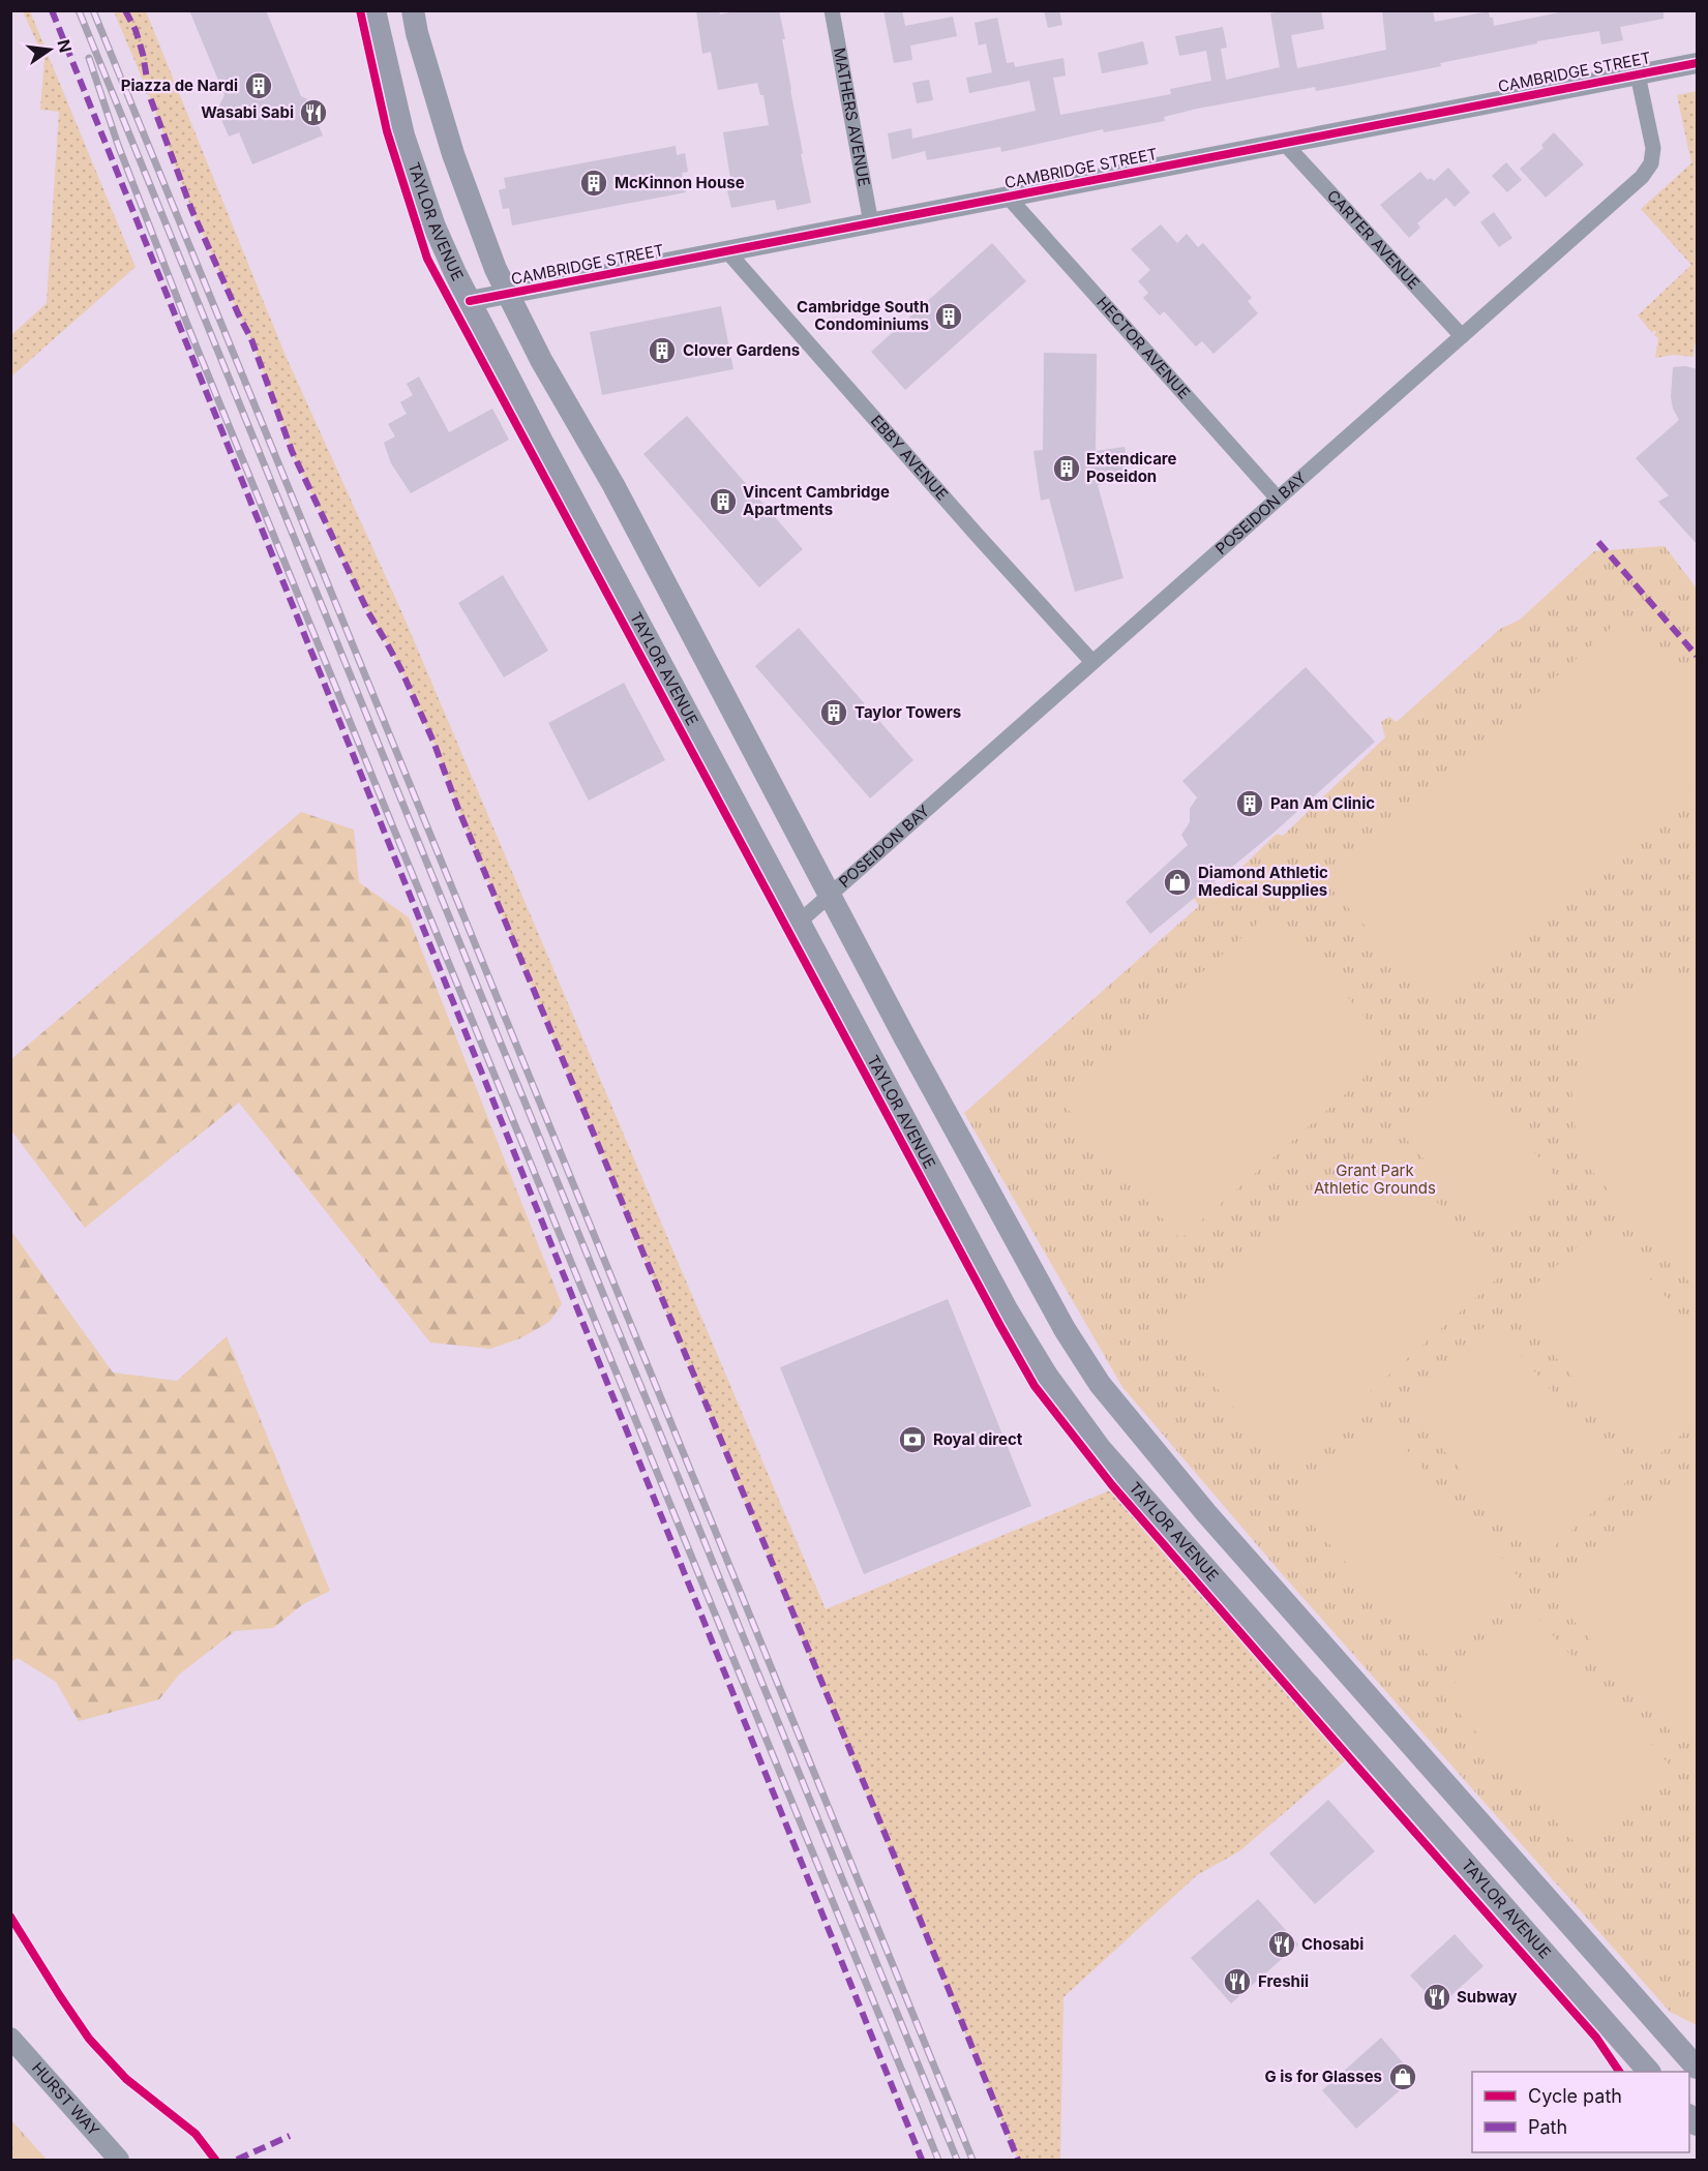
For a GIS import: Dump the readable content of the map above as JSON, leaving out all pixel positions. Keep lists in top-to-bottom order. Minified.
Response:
{"streets":{"main road":["TAYLOR AVENUE"],"street":["CAMBRIDGE STREET","MATHERS AVENUE","CARTER AVENUE","HECTOR AVENUE","EBBY AVENUE","POSEIDON BAY","HURST WAY"]},"crossings":[["CAMBRIDGE STREET","MATHERS AVENUE"],["CAMBRIDGE STREET","TAYLOR AVENUE"],["CAMBRIDGE STREET","CARTER AVENUE"],["CAMBRIDGE STREET","HECTOR AVENUE"],["CAMBRIDGE STREET","EBBY AVENUE"],["CAMBRIDGE STREET","POSEIDON BAY"],["TAYLOR AVENUE","POSEIDON BAY"],["CARTER AVENUE","POSEIDON BAY"],["HECTOR AVENUE","POSEIDON BAY"],["EBBY AVENUE","POSEIDON BAY"]],"parks":["Grant Park Athletic Grounds"],"places":{"building":["Piazza de Nardi","McKinnon House","Cambridge South Condominiums","Clover Gardens","Extendicare Poseidon","Vincent Cambridge Apartments","Taylor Towers","Pan Am Clinic"],"restaurant":["Wasabi Sabi","Chosabi","Freshii","Subway"],"shop":["Diamond Athletic Medical Supplies","G is for Glasses"],"bank":["Royal direct"]},"legend":["Cycle path","Path"],"north":"right"}
